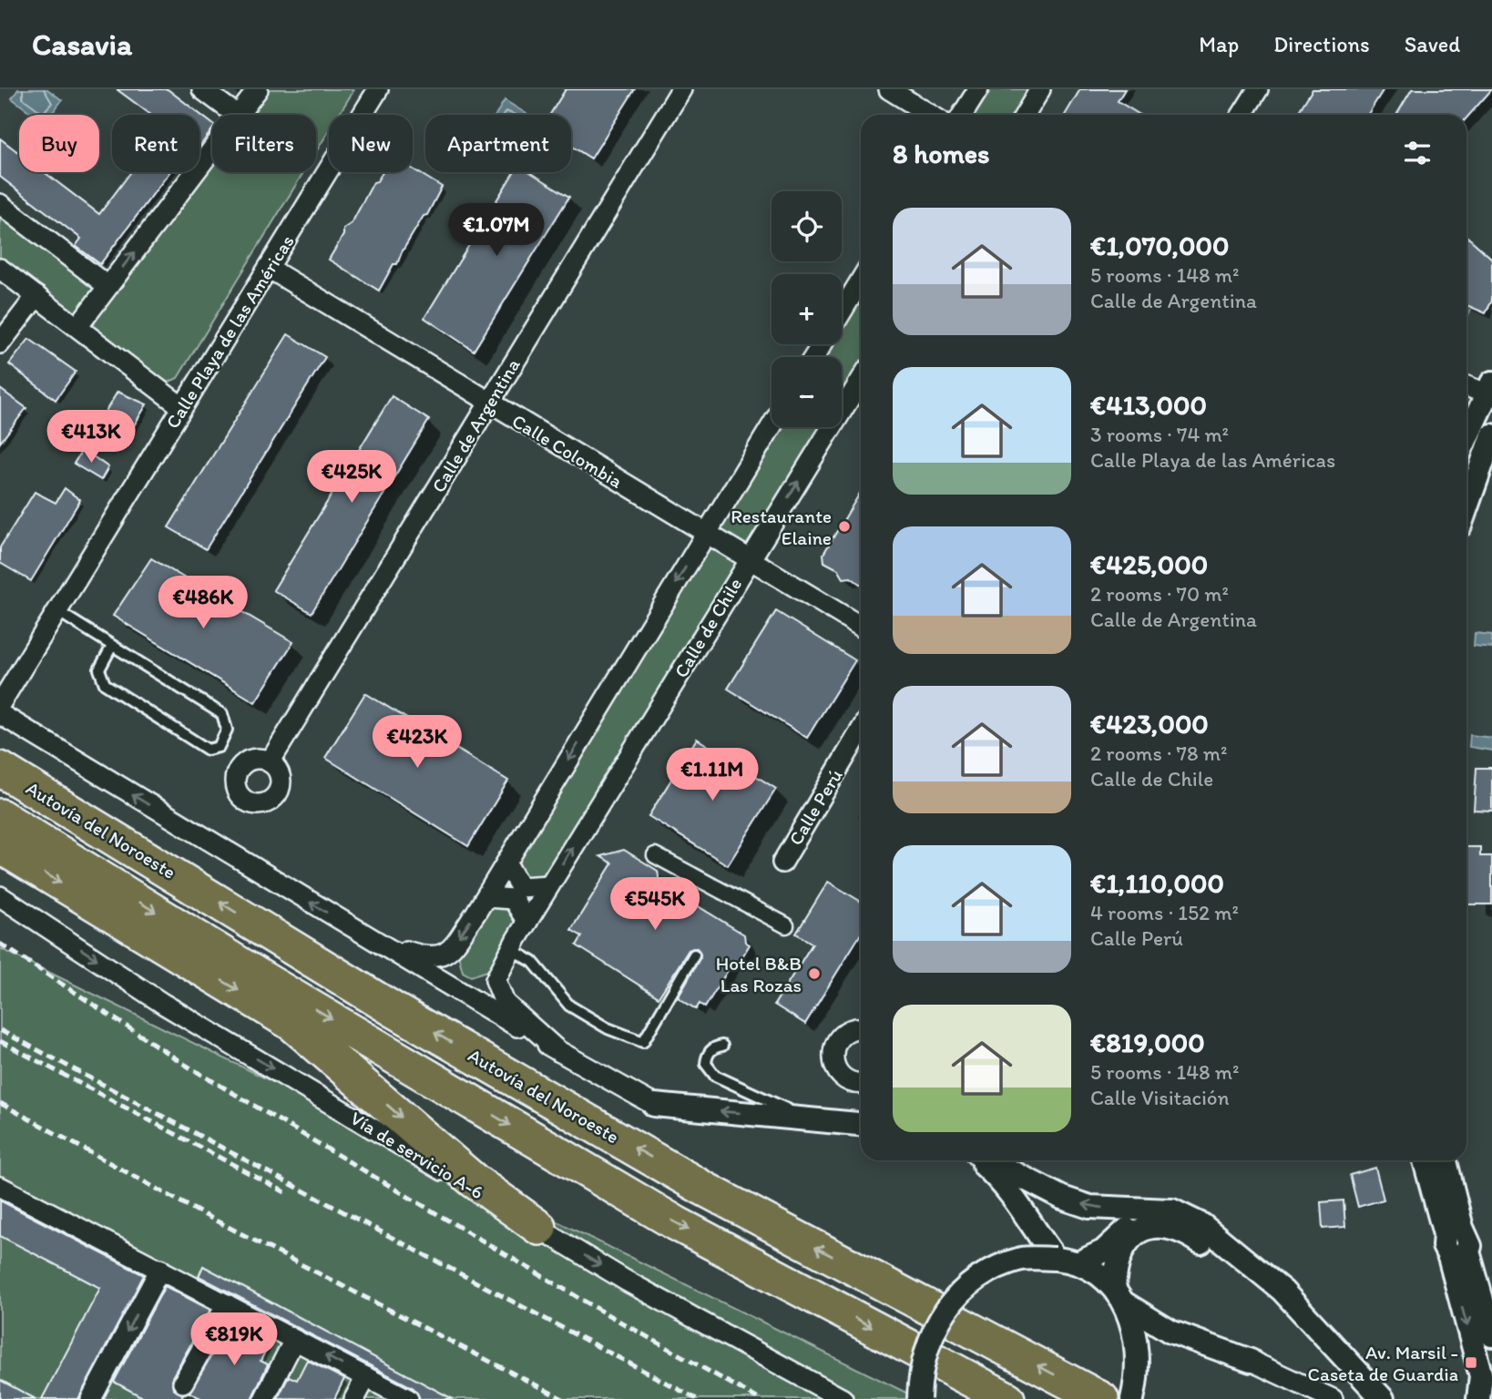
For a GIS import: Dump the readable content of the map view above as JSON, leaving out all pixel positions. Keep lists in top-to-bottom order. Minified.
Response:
{"streets":{"highway":["Autovía del Noroeste"],"street":["Calle Playa de las Américas","Calle de Argentina","Calle Colombia","Calle de Chile","Calle Perú","Vía de servicio A-6"]},"crossings":[["Calle Playa de las Américas","Calle Colombia"],["Calle de Argentina","Calle Colombia"],["Calle Colombia","Calle de Chile"]],"places":{"other":["Restaurante Elaine","Hotel B&B Las Rozas"],"transit":["Av. Marsil - Caseta de Guardia"]},"page":{"header":"Casavia","nav":["Map","Directions","Saved"],"chip":["Buy","Rent","Filters","New","Apartment"],"heading":"8 homes","map_buttons":["+","−"],"list":[{"name":"€1,070,000","note":"5 rooms · 148 m² · Calle de Argentina"},{"name":"€413,000","note":"3 rooms · 74 m² · Calle Playa de las Américas"},{"name":"€425,000","note":"2 rooms · 70 m² · Calle de Argentina"},{"name":"€423,000","note":"2 rooms · 78 m² · Calle de Chile"},{"name":"€1,110,000","note":"4 rooms · 152 m² · Calle Perú"},{"name":"€819,000","note":"5 rooms · 148 m² · Calle Visitación"}],"price":["€1.07M","€413K","€425K","€486K","€423K","€1.11M","€545K","€819K"]}}
